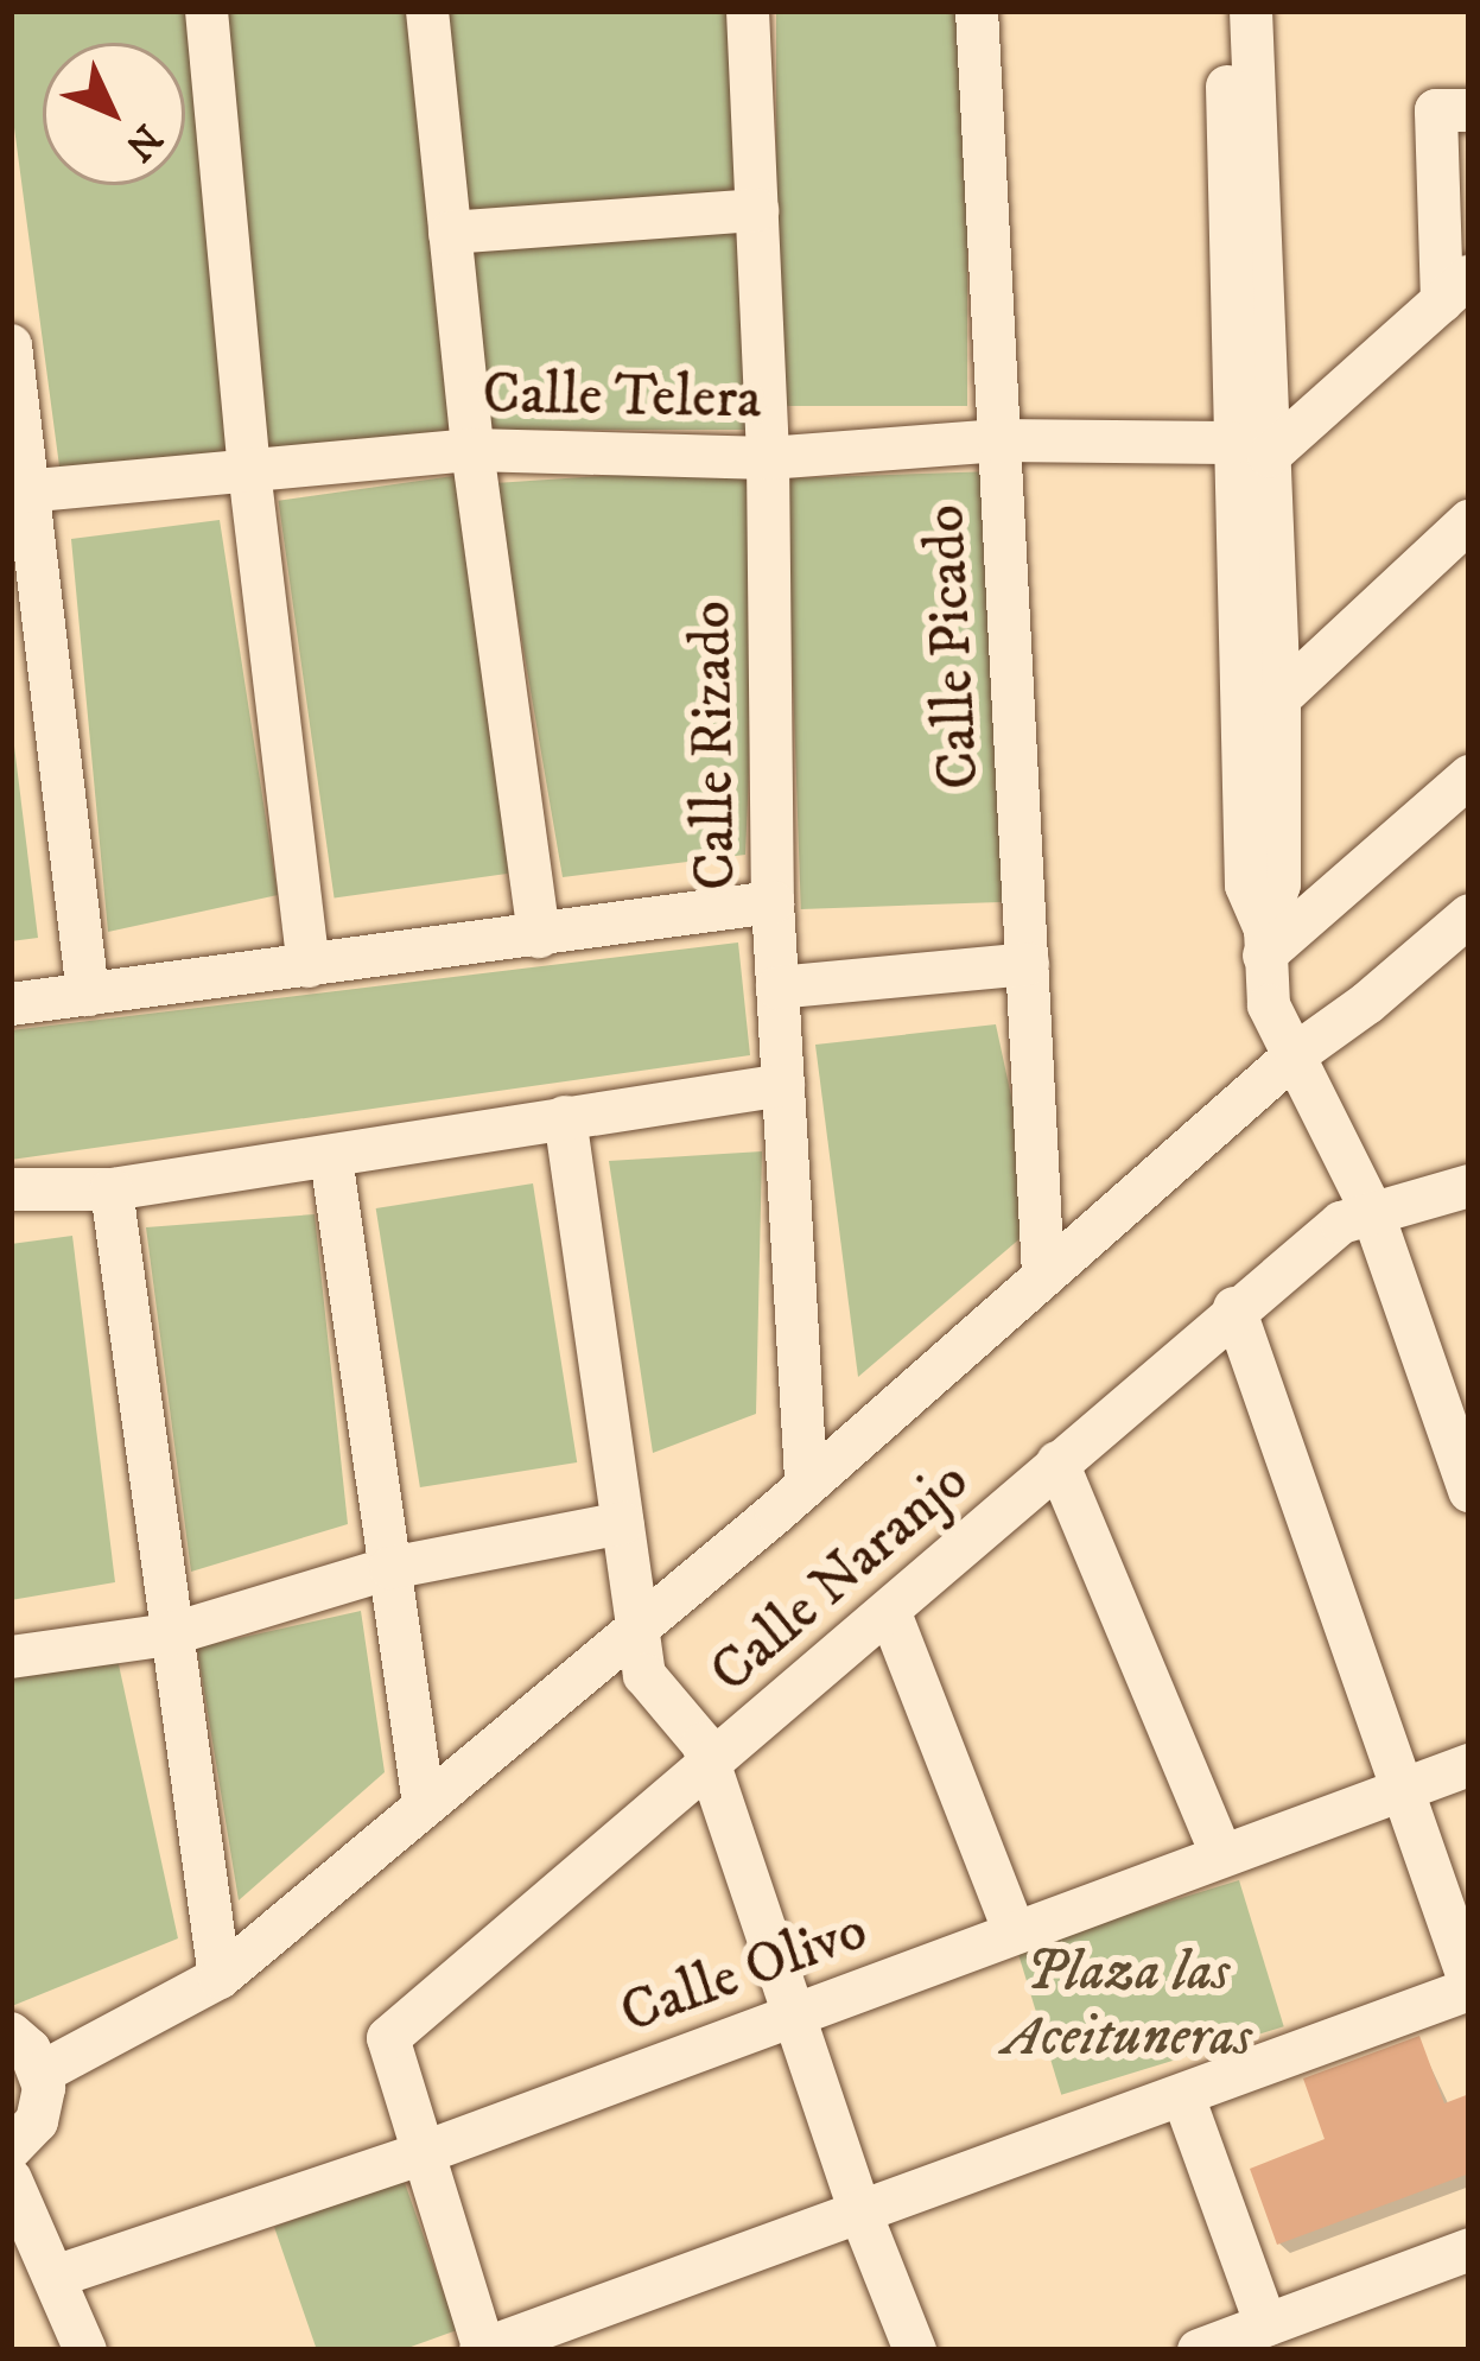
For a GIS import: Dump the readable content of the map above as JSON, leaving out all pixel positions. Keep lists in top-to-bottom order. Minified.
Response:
{"streets":{"street":["Calle Telera","Calle Picado","Calle Rizado","Calle Naranjo","Calle Olivo"]},"crossings":[["Calle Telera","Calle Picado"],["Calle Telera","Calle Rizado"],["Calle Naranjo","Calle Olivo"]],"parks":["Plaza las Aceituneras"],"north":"bottom right"}
